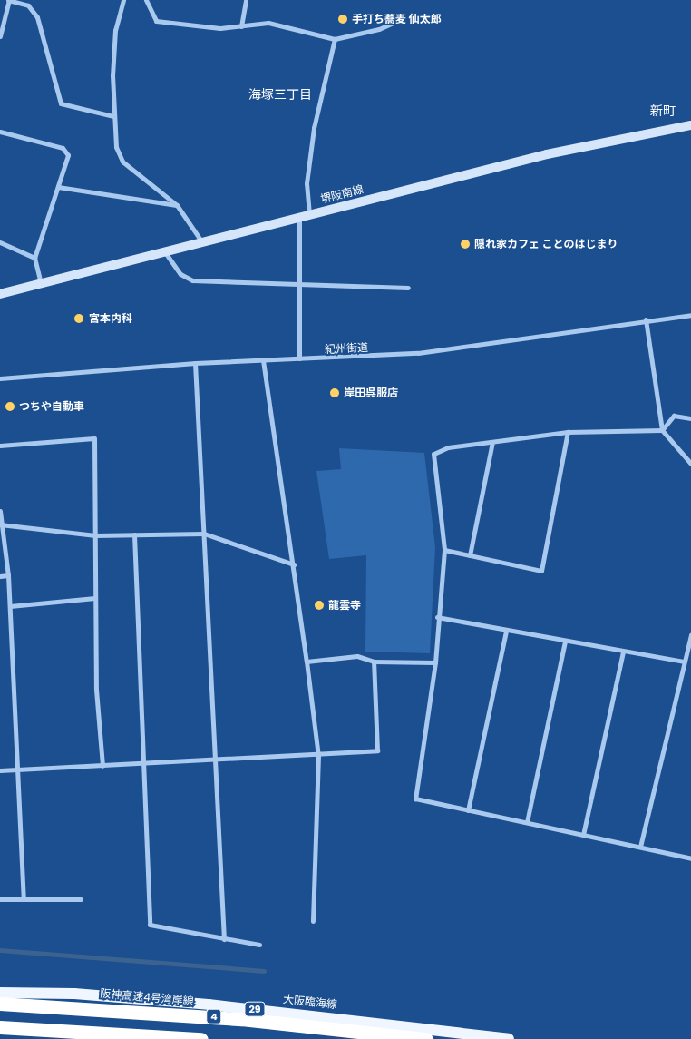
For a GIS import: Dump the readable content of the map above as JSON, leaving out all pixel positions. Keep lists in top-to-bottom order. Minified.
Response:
{"streets":{"highway":["阪神高速4号湾岸線","4"],"main road":["堺阪南線","大阪臨海線","29"],"street":["紀州街道"]},"districts":["海塚三丁目","新町"],"places":["手打ち蕎麦 仙太郎","隠れ家カフェ ことのはじまり","宮本内科","岸田呉服店","つちや自動車","龍雲寺"]}
